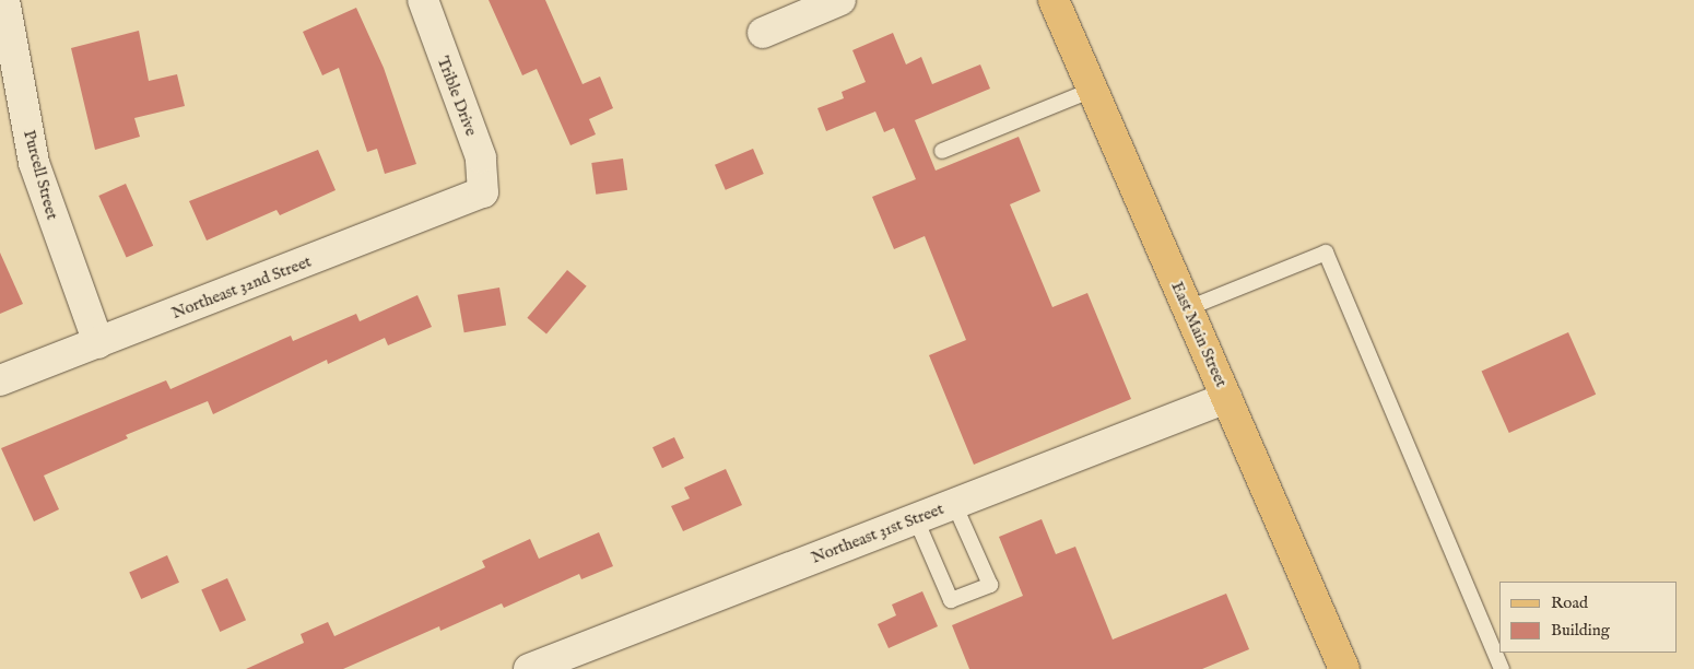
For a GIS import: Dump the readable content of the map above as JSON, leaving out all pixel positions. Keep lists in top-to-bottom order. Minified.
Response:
{"streets":{"main road":["East Main Street"],"street":["Trible Drive","Purcell Street","Northeast 32nd Street","Northeast 31st Street"]},"crossings":[["Trible Drive","Northeast 32nd Street"],["Purcell Street","Northeast 32nd Street"],["East Main Street","Northeast 31st Street"]],"legend":["Road","Building"]}
